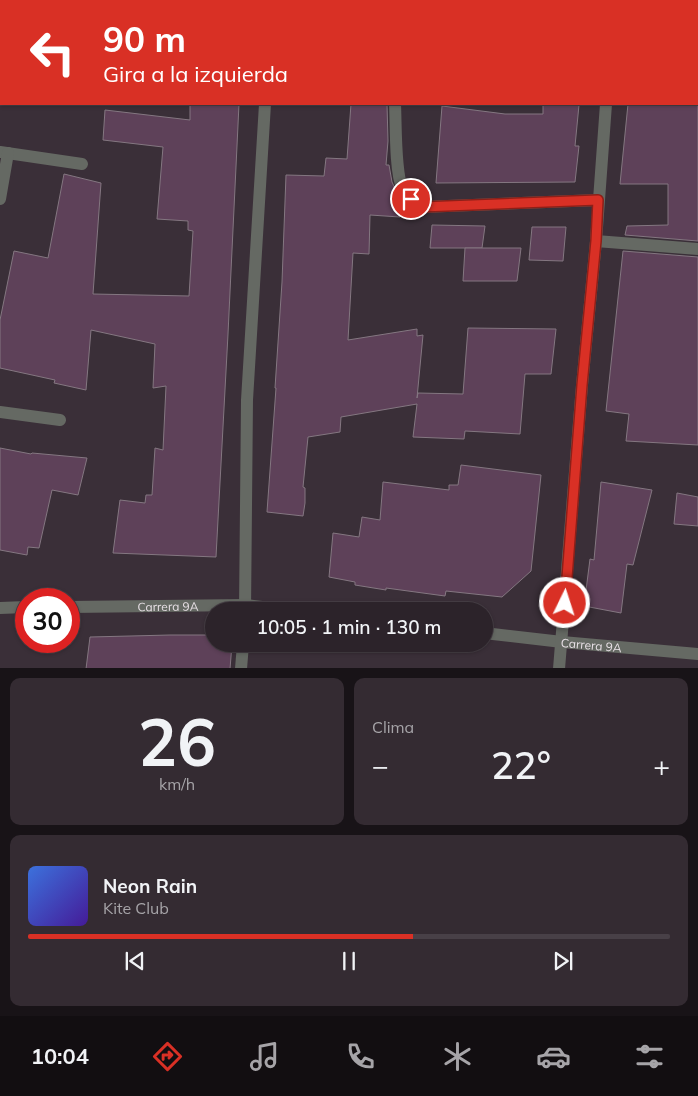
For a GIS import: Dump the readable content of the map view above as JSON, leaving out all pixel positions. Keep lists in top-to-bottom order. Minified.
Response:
{"streets":{"street":["Carrera 9A"]},"page":{"turn":["90 m","Gira a la izquierda"],"limit":"30","trip":"10:05 · 1 min · 130 m","tile":[["26","km/h"],"Clima"],"heat":["−","22°","+"],"song":["Neon Rain","Kite Club"],"tabs":"10:04"}}
